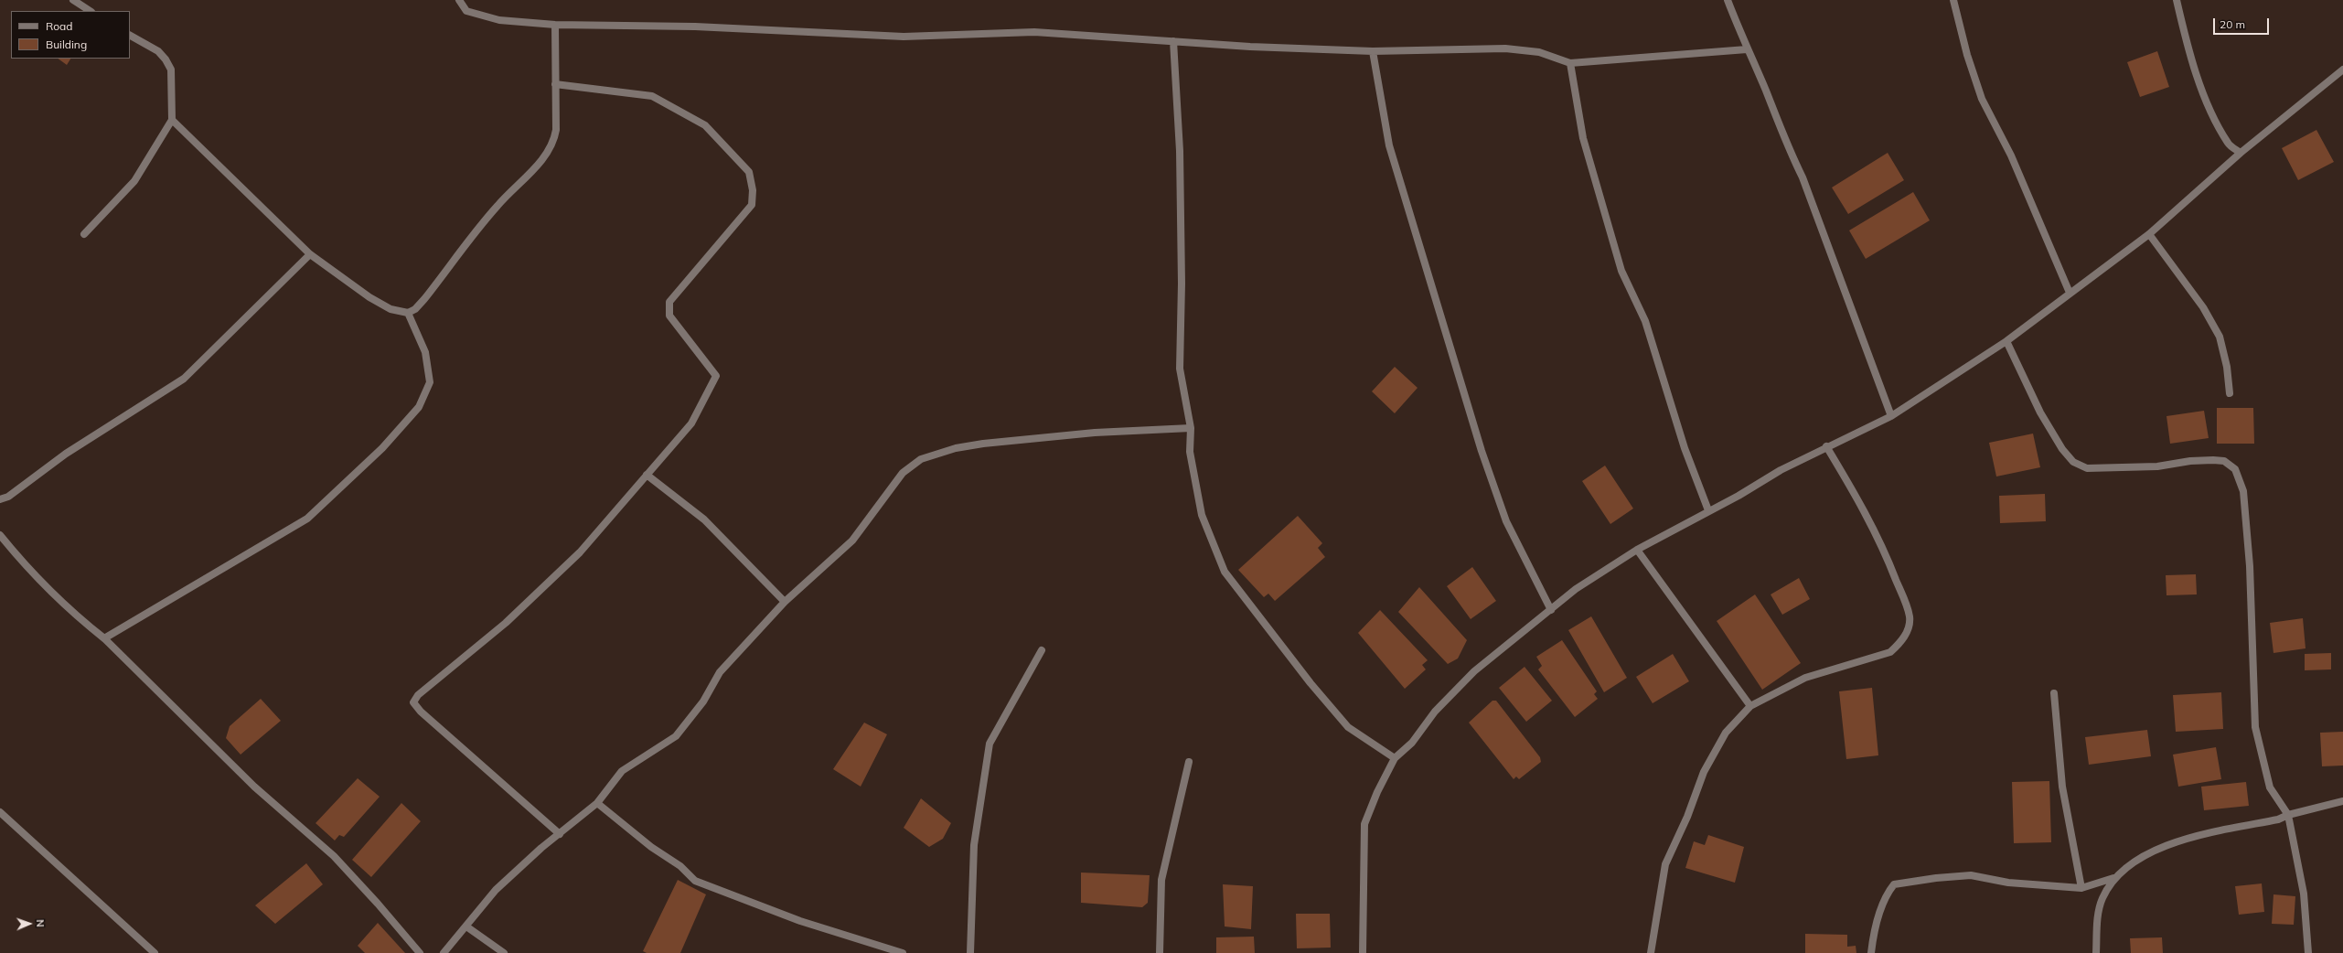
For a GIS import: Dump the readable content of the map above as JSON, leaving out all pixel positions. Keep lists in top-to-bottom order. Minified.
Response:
{"legend":["Road","Building"],"scale_bar":"20 m","north":"right"}
